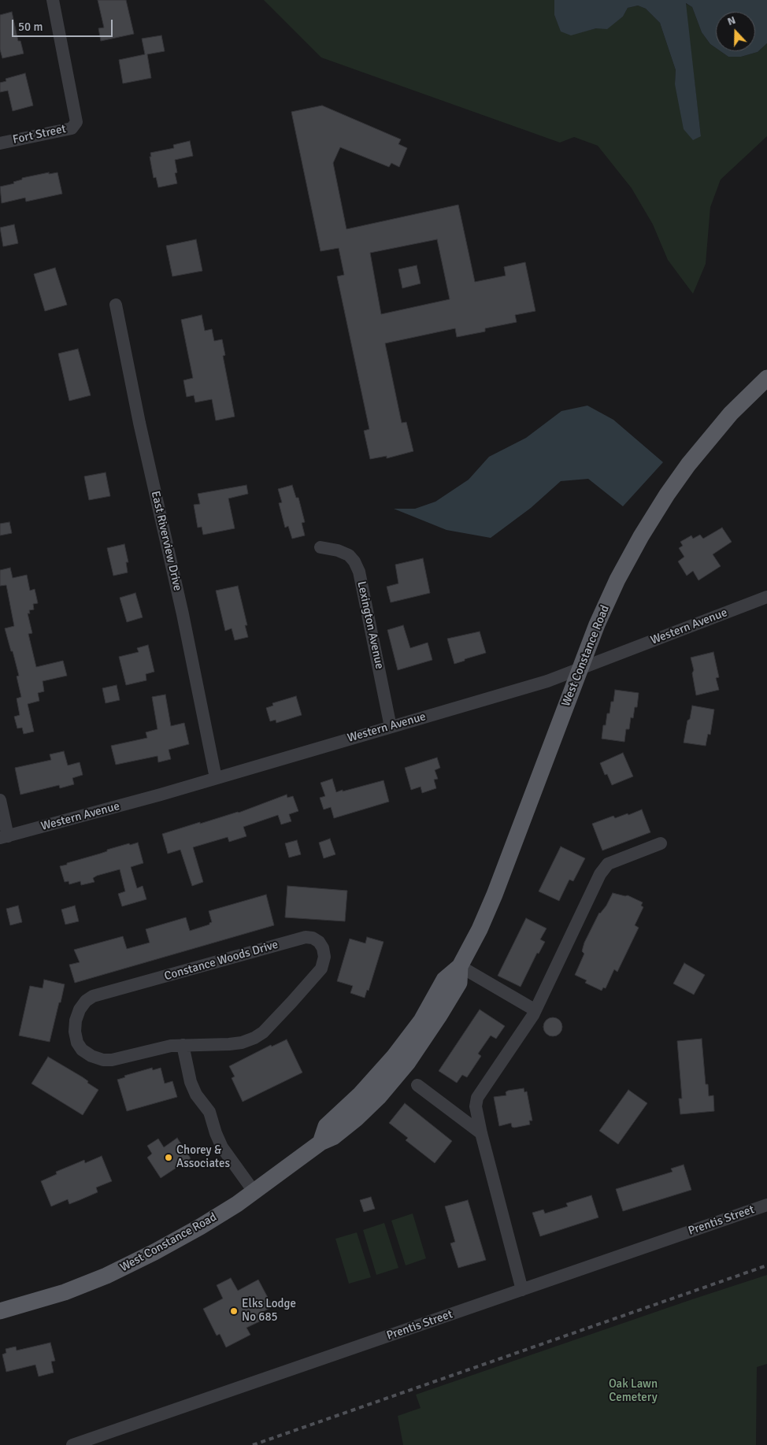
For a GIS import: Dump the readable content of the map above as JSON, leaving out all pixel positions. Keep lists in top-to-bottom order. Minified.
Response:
{"streets":{"main road":["West Constance Road"],"street":["Fort Street","East Riverview Drive","Lexington Avenue","Western Avenue","Constance Woods Drive","Prentis Street"]},"crossings":[["East Riverview Drive","Western Avenue"],["Lexington Avenue","Western Avenue"],["Western Avenue","West Constance Road"]],"parks":["Oak Lawn Cemetery"],"places":["Chorey & Associates","Elks Lodge No 685"],"scale_bar":"50 m","north":"top"}
